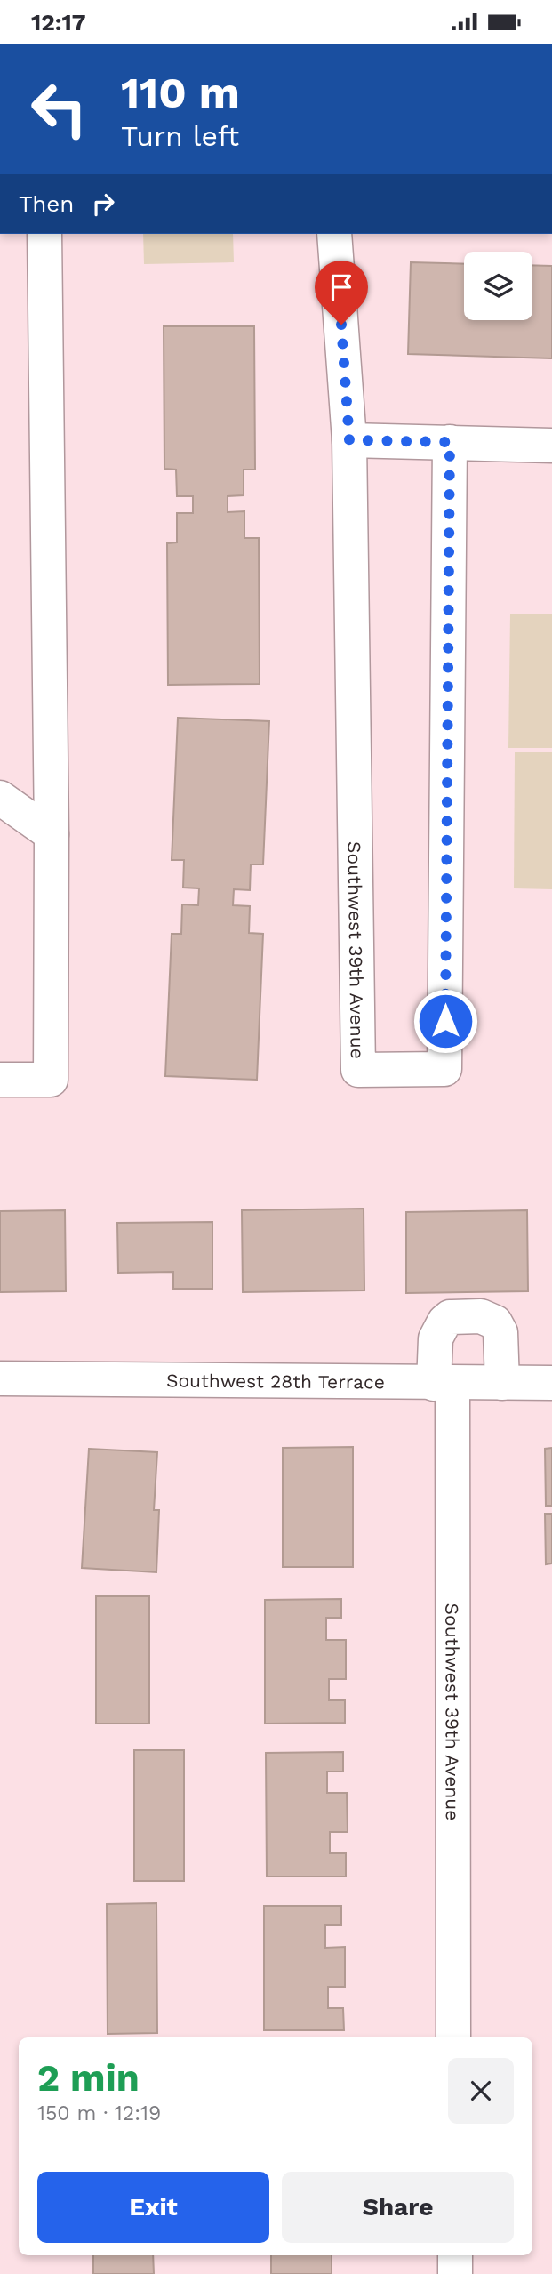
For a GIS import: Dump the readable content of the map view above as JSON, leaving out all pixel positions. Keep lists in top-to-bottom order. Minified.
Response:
{"streets":{"street":["Southwest 39th Avenue","Southwest 28th Terrace"]},"crossings":[["Southwest 39th Avenue","Southwest 28th Terrace"]],"page":{"status":"12:17","turn":["110 m","Turn left"],"then":"Then","heading":["2 min","150 m · 12:19"],"buttons":["Exit","Share"]}}
